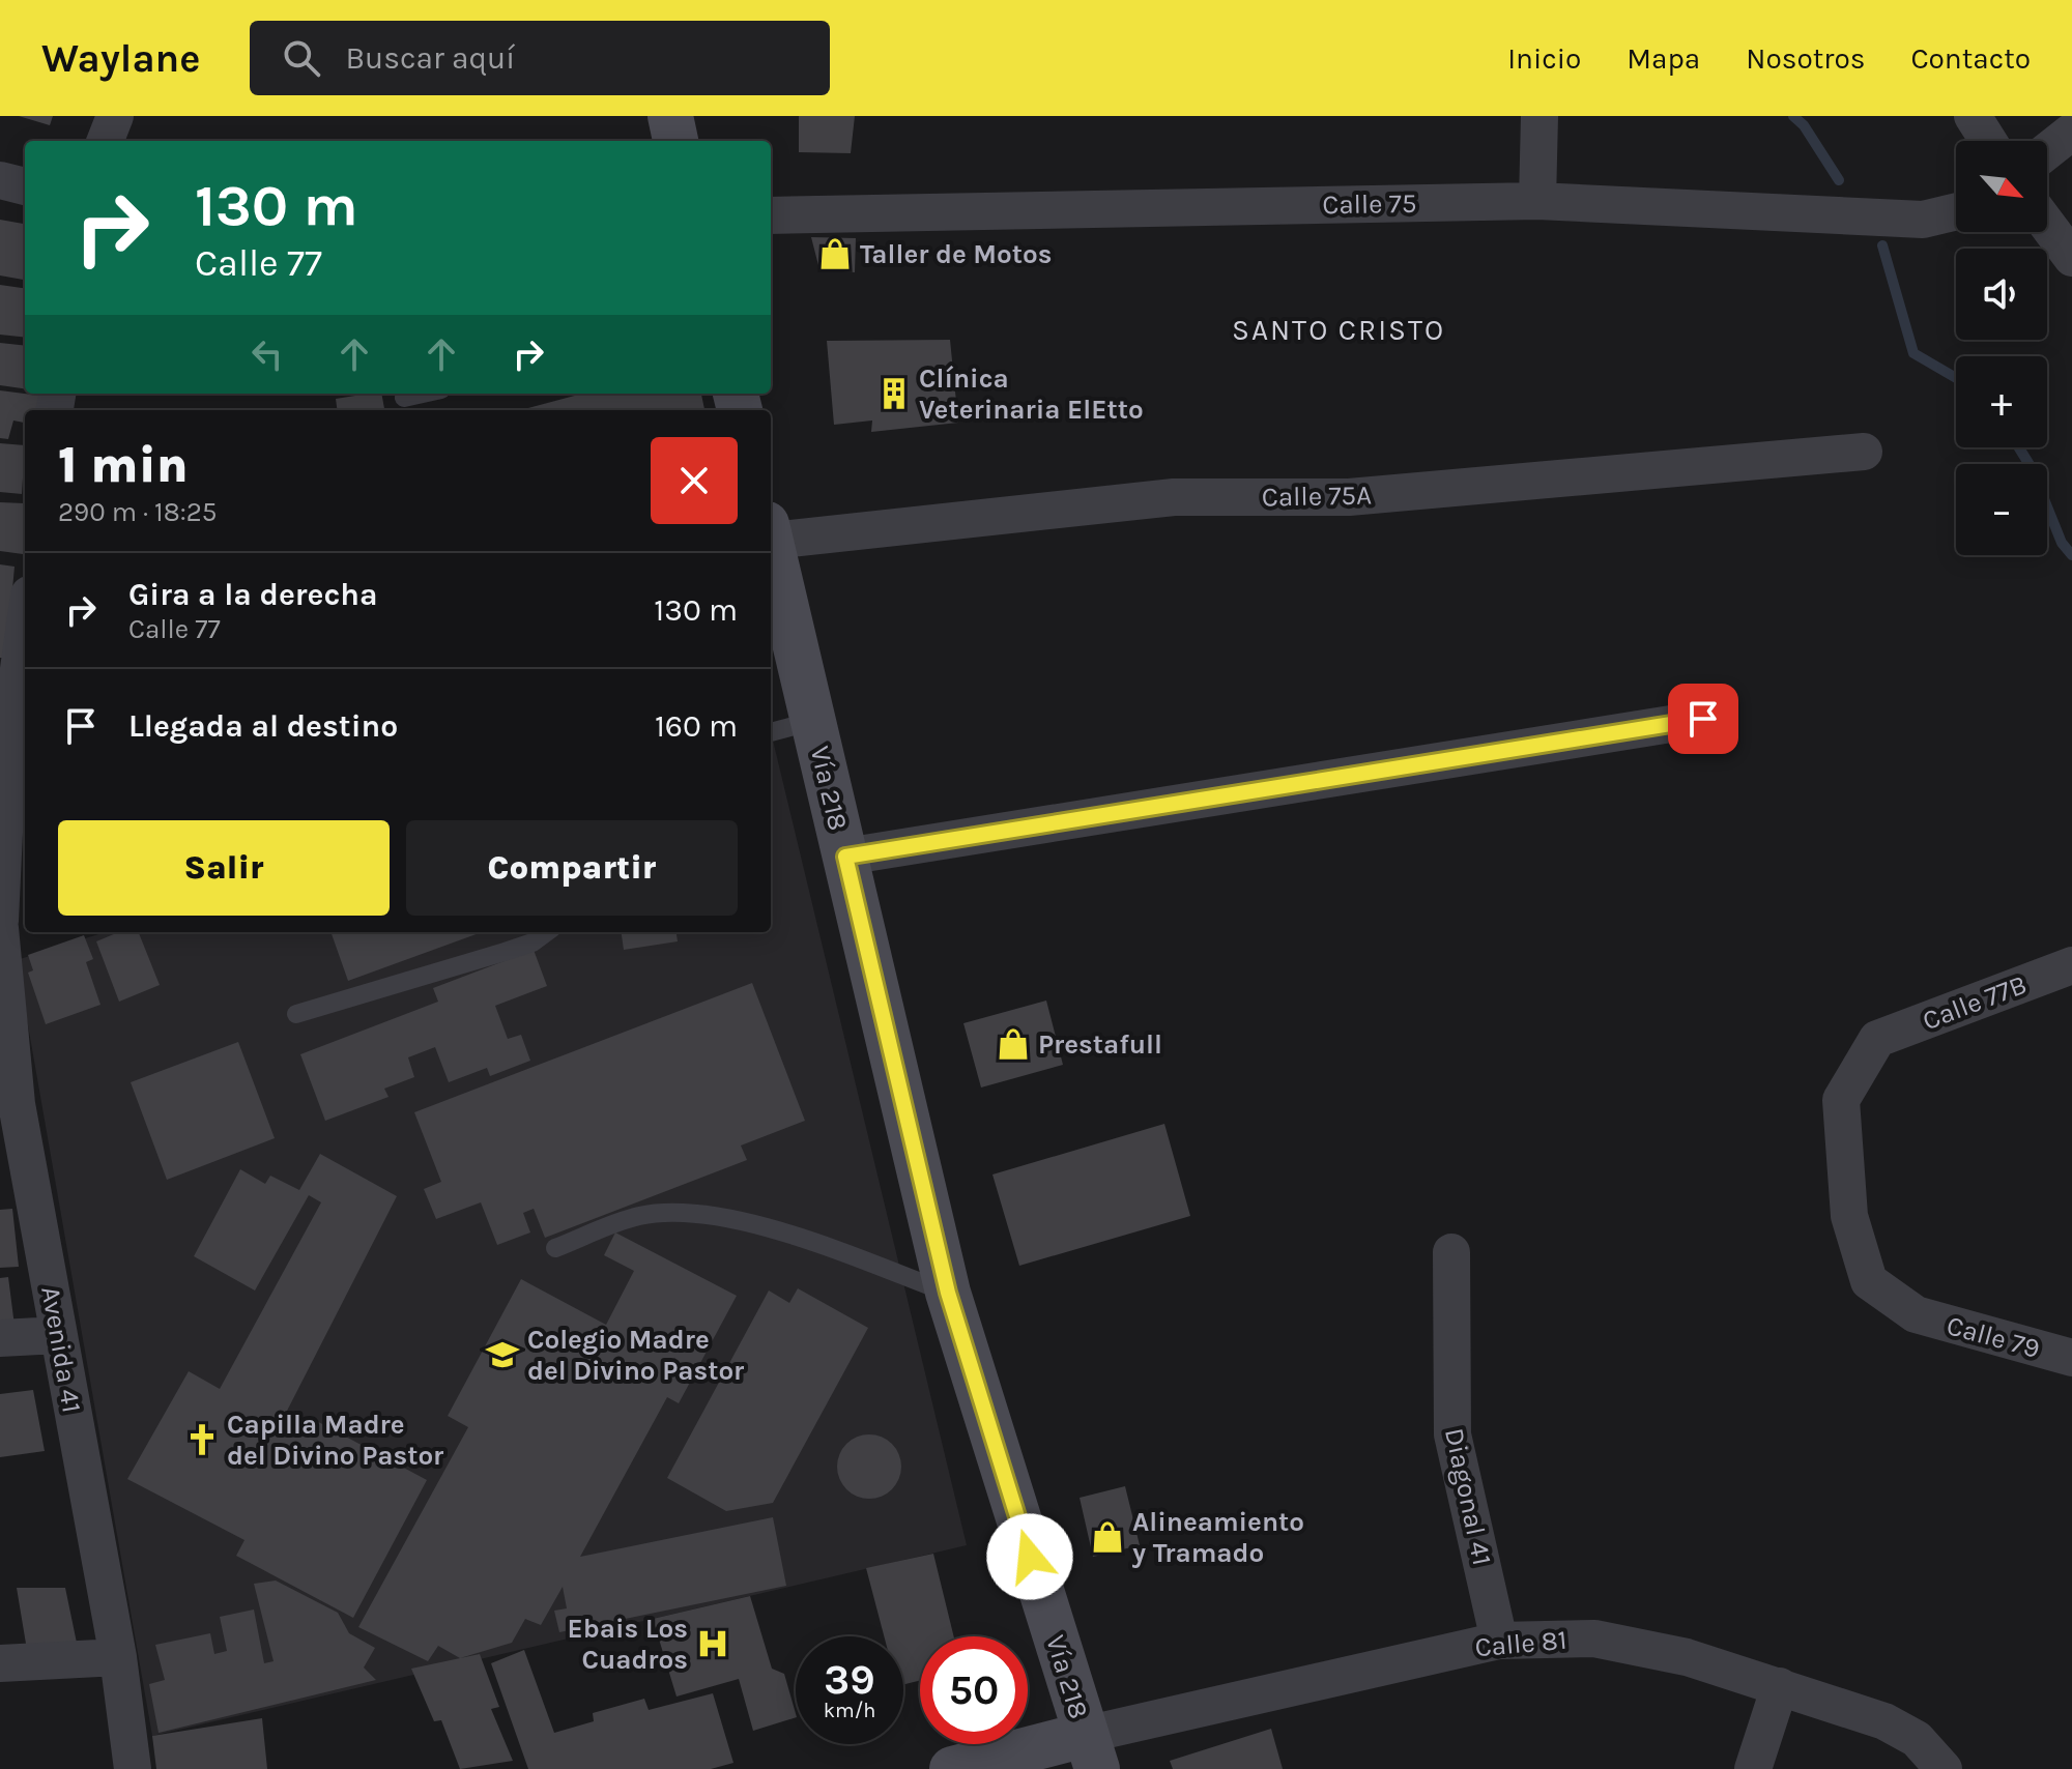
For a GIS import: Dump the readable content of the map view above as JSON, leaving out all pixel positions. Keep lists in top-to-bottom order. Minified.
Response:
{"streets":{"main road":["Vía 218"],"street":["Calle 75","Calle 75A","Calle 77B","Calle 79","Avenida 41","Diagonal 41","Calle 81"]},"crossings":[["Calle 75A","Vía 218"],["Vía 218","Calle 81"],["Calle 77B","Calle 79"],["Diagonal 41","Calle 81"]],"districts":["SANTO CRISTO"],"places":{"shop":["Taller de Motos","Prestafull","Alineamiento y Tramado"],"building":["Clínica Veterinaria ElEtto"],"school or university":["Colegio Madre del Divino Pastor"],"church":["Capilla Madre del Divino Pastor"],"hospital":["Ebais Los Cuadros"]},"north":"bottom right","page":{"header":"Waylane","search":"Buscar aquí","nav":["Inicio","Mapa","Nosotros","Contacto"],"map_buttons":["+","−"],"turn":["130 m","Calle 77"],"heading":["1 min","290 m · 18:25"],"list":[{"name":"Gira a la derecha","note":"Calle 77","value":"130 m"},{"name":"Llegada al destino","value":"160 m"}],"buttons":["Salir","Compartir"],"speed":"39 km/h","limit":"50"}}
